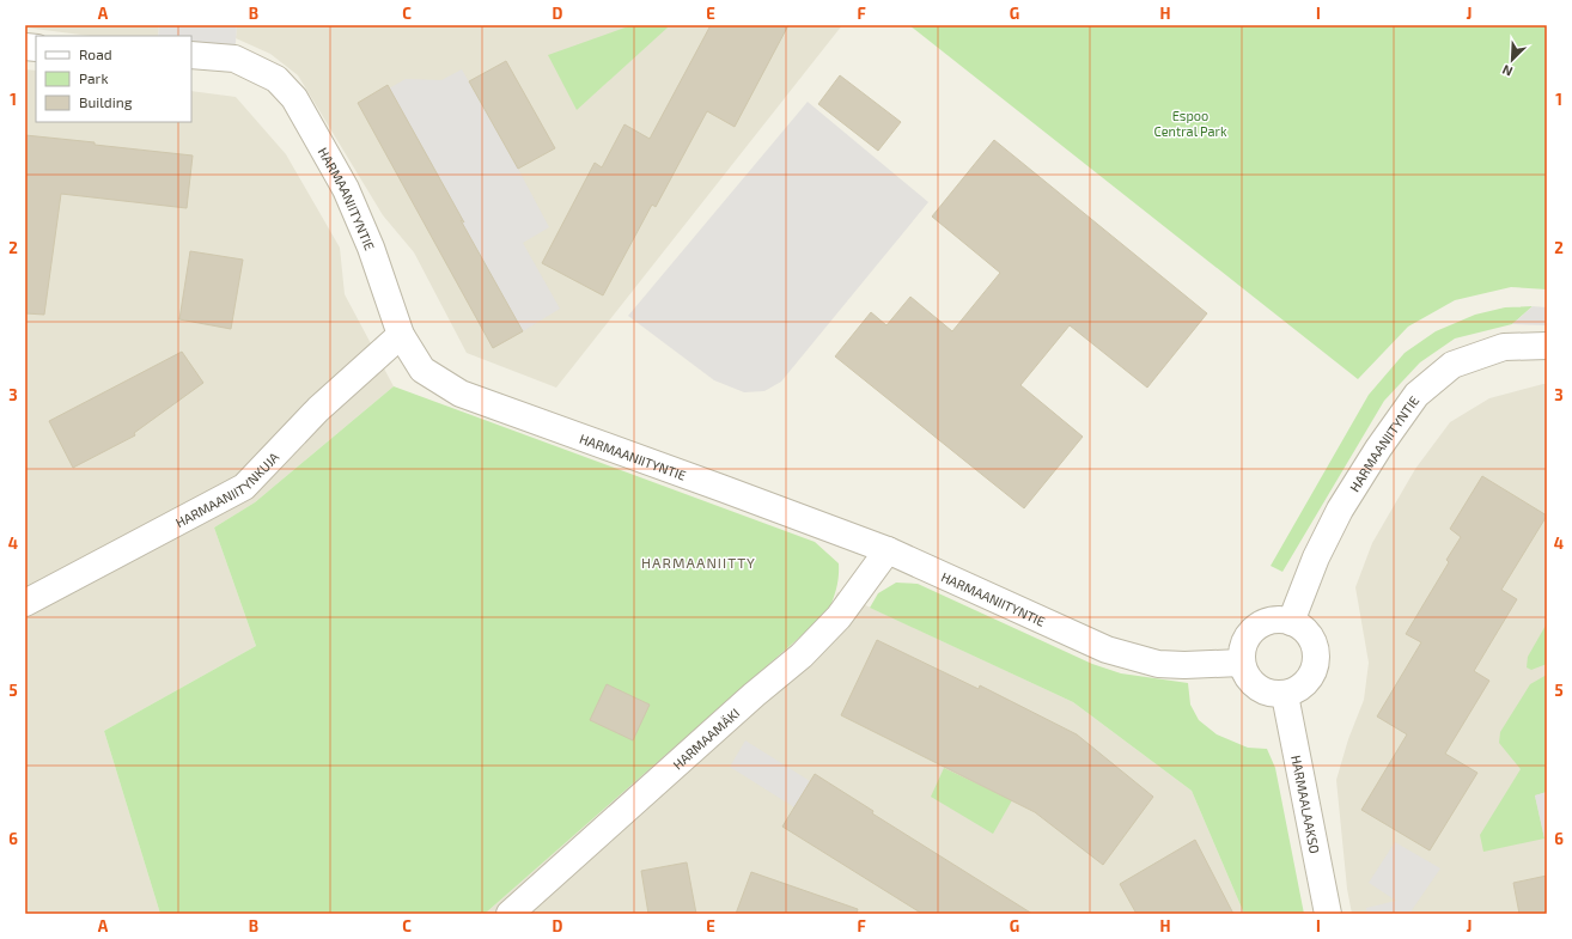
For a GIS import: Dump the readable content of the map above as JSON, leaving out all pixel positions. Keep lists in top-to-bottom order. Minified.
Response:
{"streets":{"street":["HARMAANIITYNTIE","HARMAANIITYNKUJA","HARMAAMÄKI","HARMAALAAKSO"]},"crossings":[["HARMAANIITYNTIE","HARMAANIITYNKUJA"],["HARMAANIITYNTIE","HARMAAMÄKI"],["HARMAANIITYNTIE","HARMAALAAKSO"]],"districts":["HARMAANIITTY"],"parks":["Espoo Central Park"],"legend":["Road","Park","Building"],"north":"bottom left","grid":{"columns":["A","B","C","D","E","F","G","H","I","J"],"rows":["1","2","3","4","5","6"]}}
